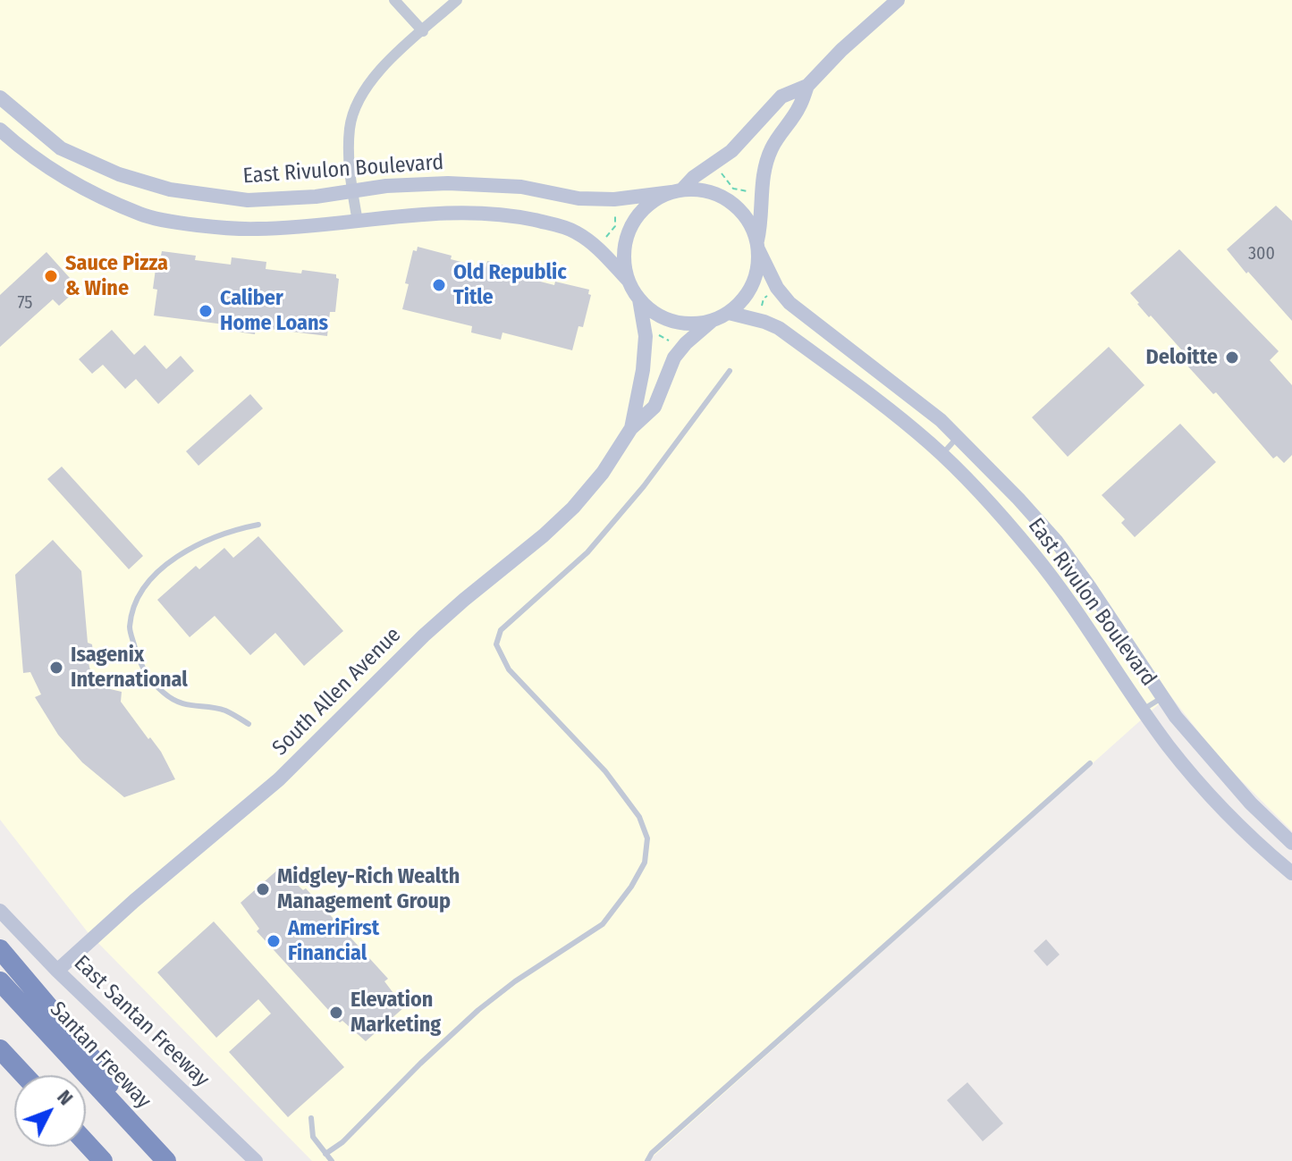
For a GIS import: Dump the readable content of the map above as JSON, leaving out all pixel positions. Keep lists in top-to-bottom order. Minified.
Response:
{"streets":{"highway":["Santan Freeway"],"street":["East Rivulon Boulevard","South Allen Avenue","East Santan Freeway"]},"crossings":[["East Rivulon Boulevard","South Allen Avenue"],["South Allen Avenue","East Santan Freeway"]],"places":["Sauce Pizza & Wine","Old Republic Title","Caliber Home Loans","Deloitte","Isagenix International","Midgley-Rich Wealth Management Group","AmeriFirst Financial","Elevation Marketing"],"house_numbers":["300","75"],"north":"top right"}
